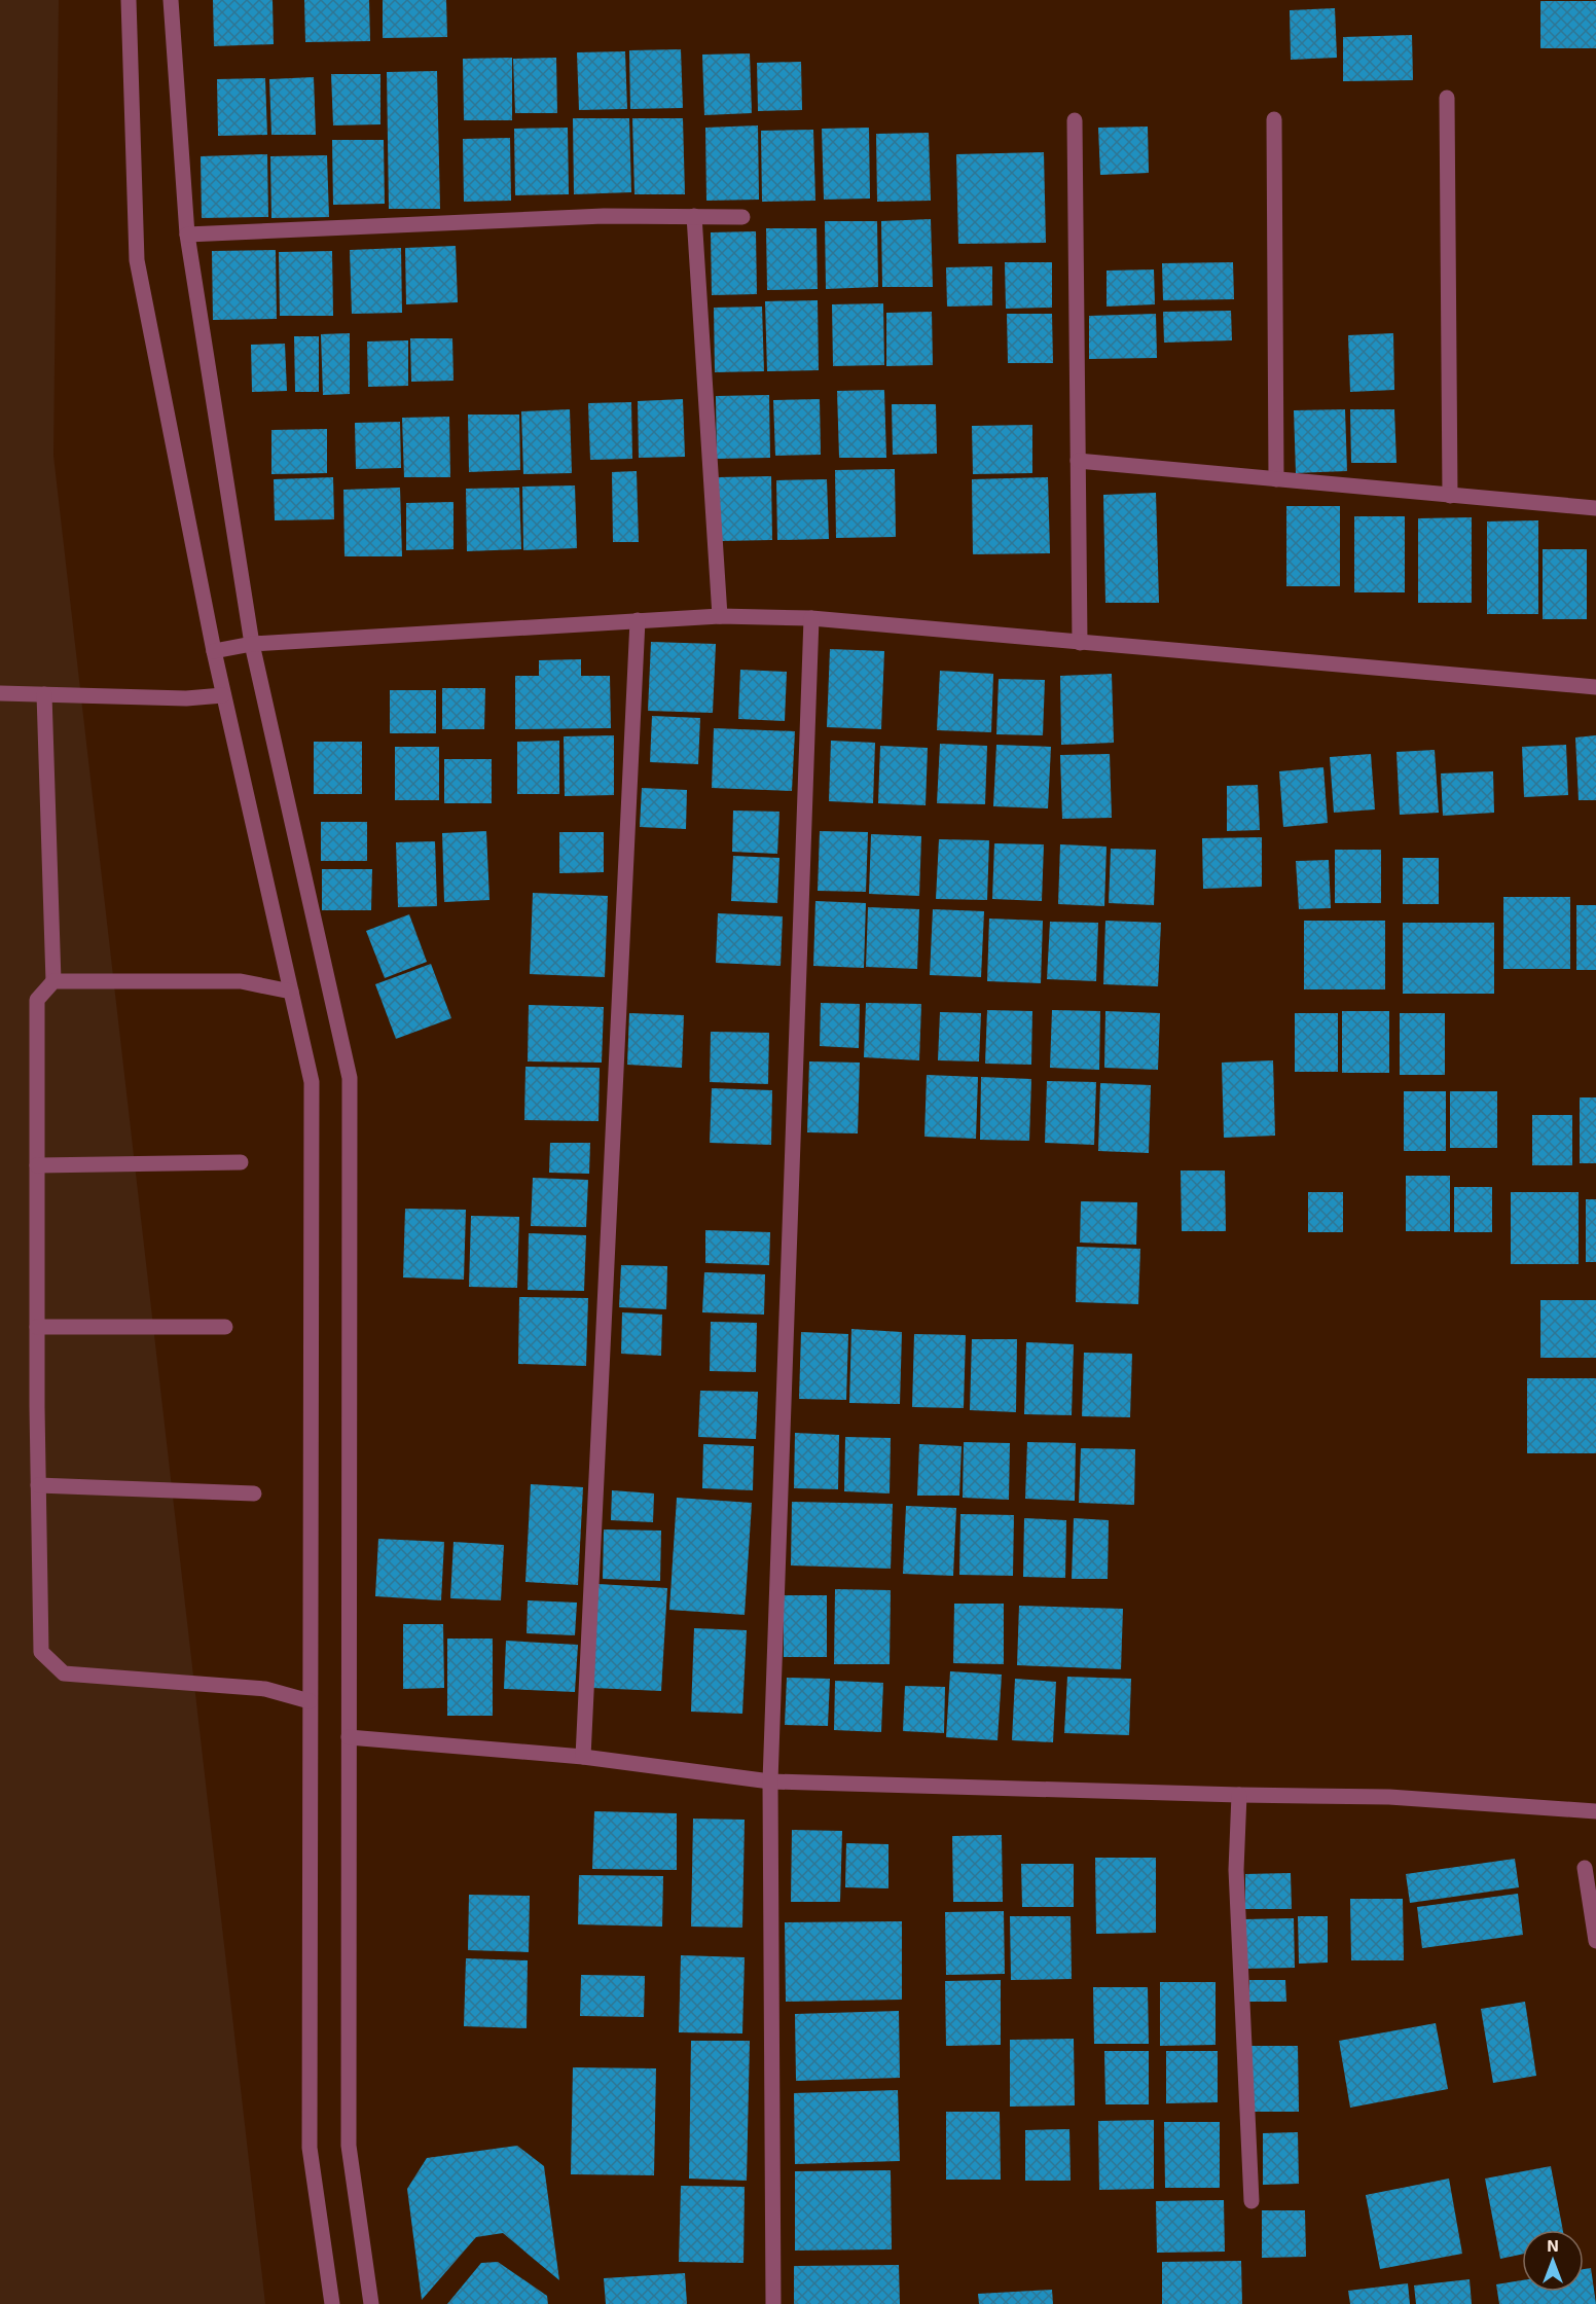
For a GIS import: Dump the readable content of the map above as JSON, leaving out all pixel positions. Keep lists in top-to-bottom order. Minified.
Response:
{"north":"top"}
